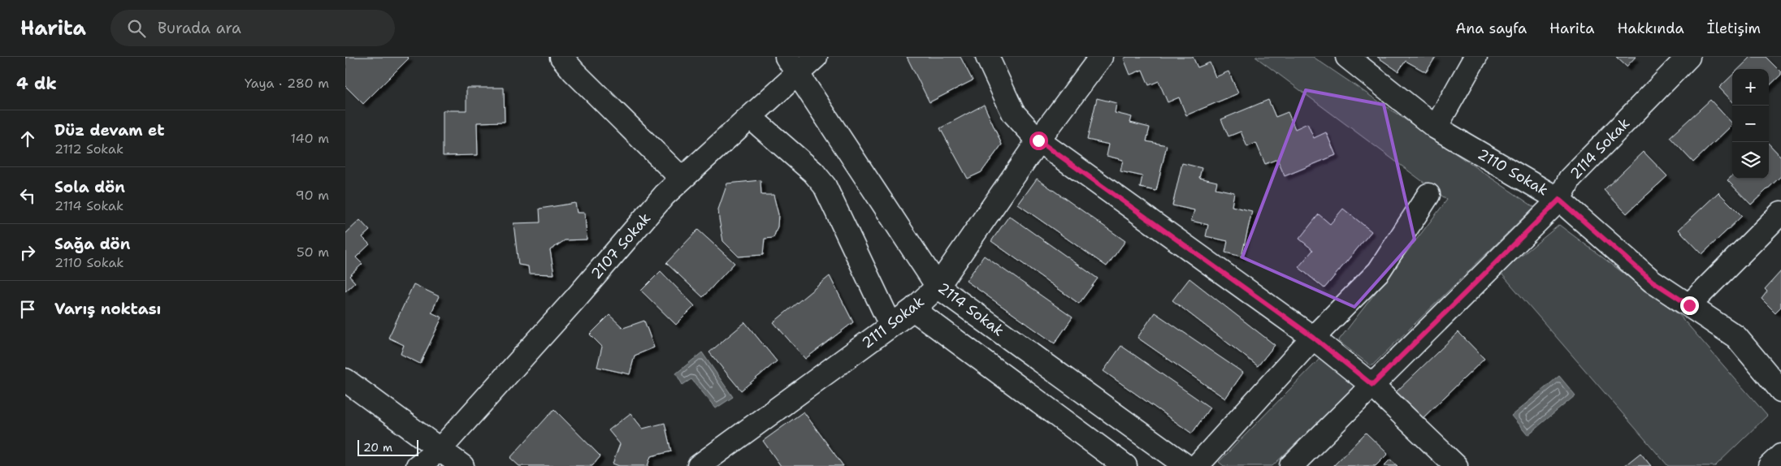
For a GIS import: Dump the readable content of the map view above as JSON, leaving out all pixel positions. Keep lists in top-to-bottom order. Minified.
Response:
{"streets":{"street":["2114 Sokak","2110 Sokak","2107 Sokak","2111 Sokak"]},"crossings":[["2114 Sokak","2110 Sokak"],["2114 Sokak","2107 Sokak"],["2114 Sokak","2111 Sokak"]],"scale_bar":"20 m","page":{"header":"Harita","search":"Burada ara","nav":["Ana sayfa","Harita","Hakkında","İletişim"],"heading":["4 dk","Yaya · 280 m"],"map_buttons":["+","−"],"list":[["Düz devam et","2112 Sokak","140 m"],["Sola dön","2114 Sokak","90 m"],["Sağa dön","2110 Sokak","50 m"],"Varış noktası"],"scale":"20 m"}}
